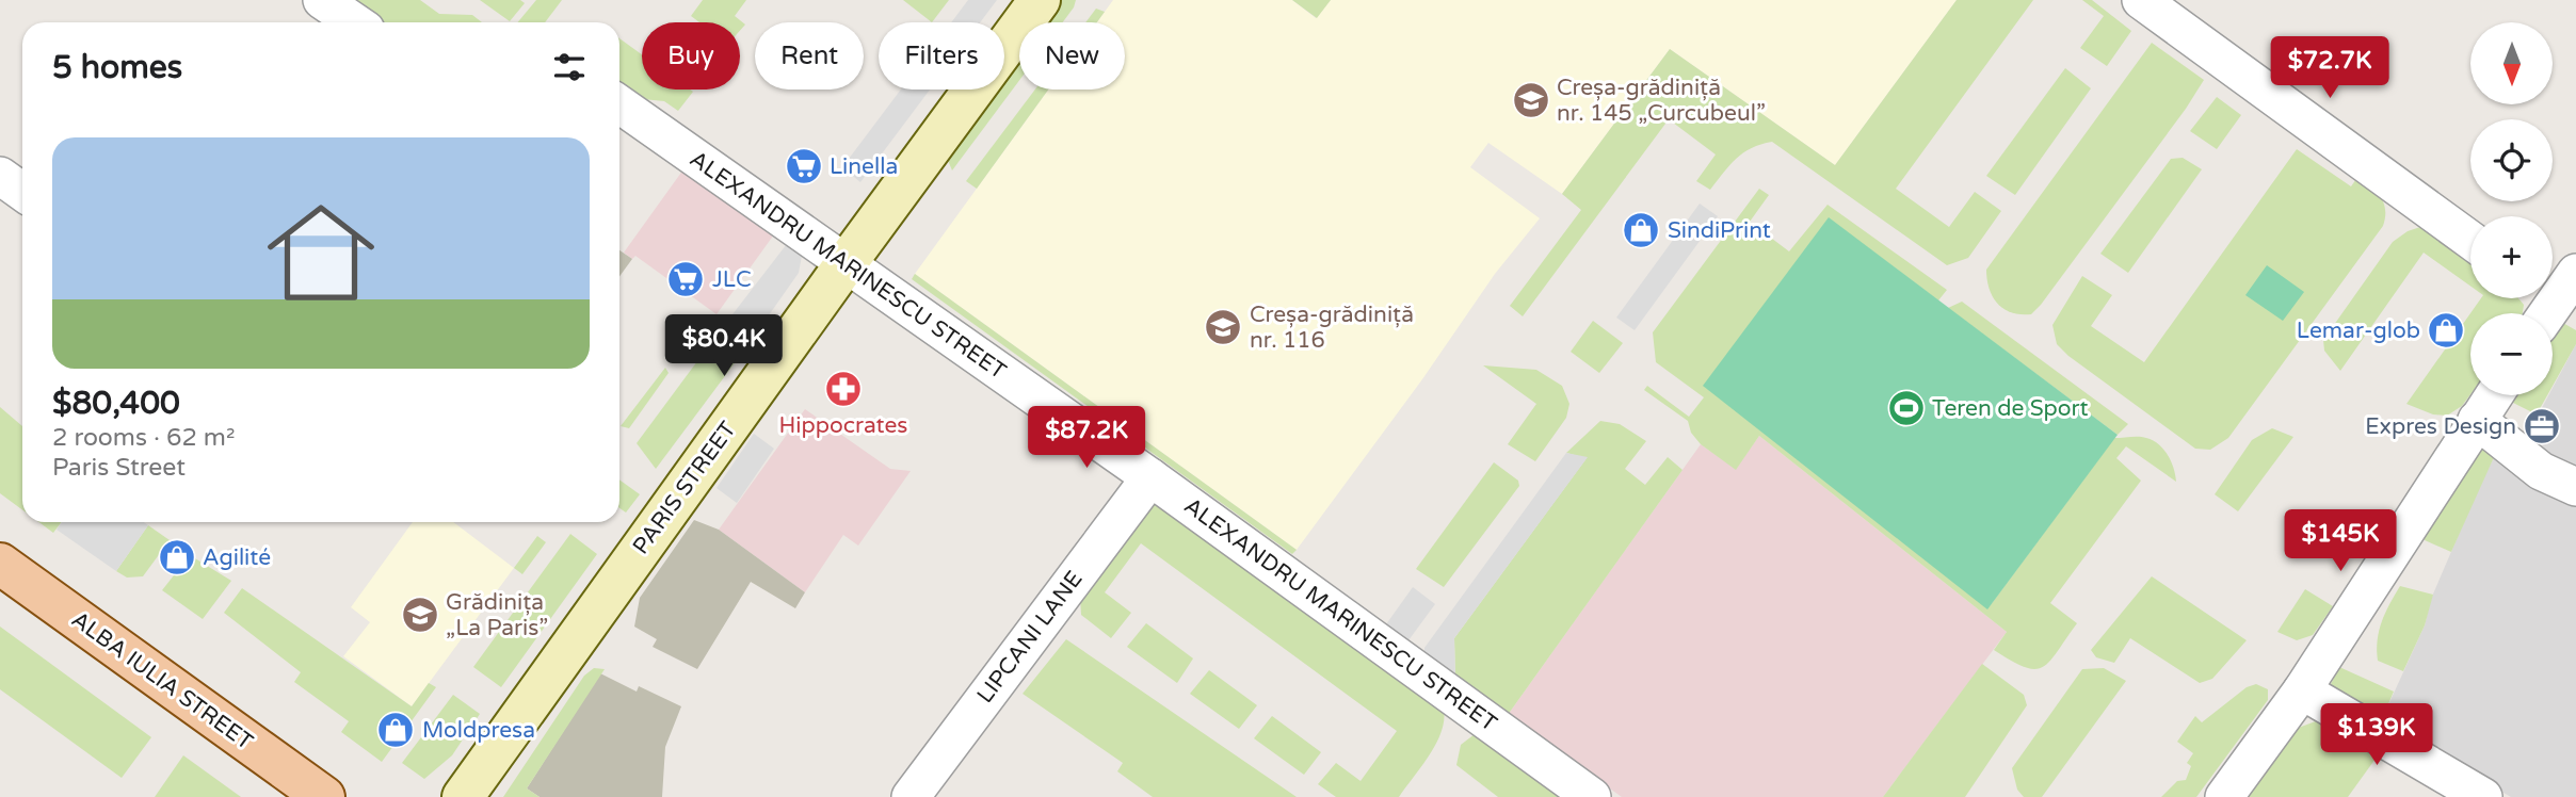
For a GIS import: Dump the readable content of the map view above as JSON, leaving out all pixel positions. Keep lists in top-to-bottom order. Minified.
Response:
{"streets":{"main road":["ALBA IULIA STREET"],"street":["ALEXANDRU MARINESCU STREET","PARIS STREET","LIPCANI LANE"]},"crossings":[["ALEXANDRU MARINESCU STREET","PARIS STREET"],["ALEXANDRU MARINESCU STREET","LIPCANI LANE"]],"places":{"school or university":["Creșa-grădiniță nr. 145 „Curcubeul”","Creșa-grădiniță nr. 116","Grădinița „La Paris”"],"supermarket":["Linella","JLC"],"shop":["SindiPrint","Lemar-glob","Agilité","Moldpresa"],"pharmacy":["Hippocrates"],"sports":["Teren de Sport"],"office":["Expres Design"]},"north":"bottom","page":{"map_buttons":["+","−"],"chip":["Buy","Rent","Filters","New"],"heading":"5 homes","price":["$72.7K","$80.4K","$87.2K","$145K","$139K"],"list":[{"name":"$80,400","note":"2 rooms · 62 m² · Paris Street"}]}}
